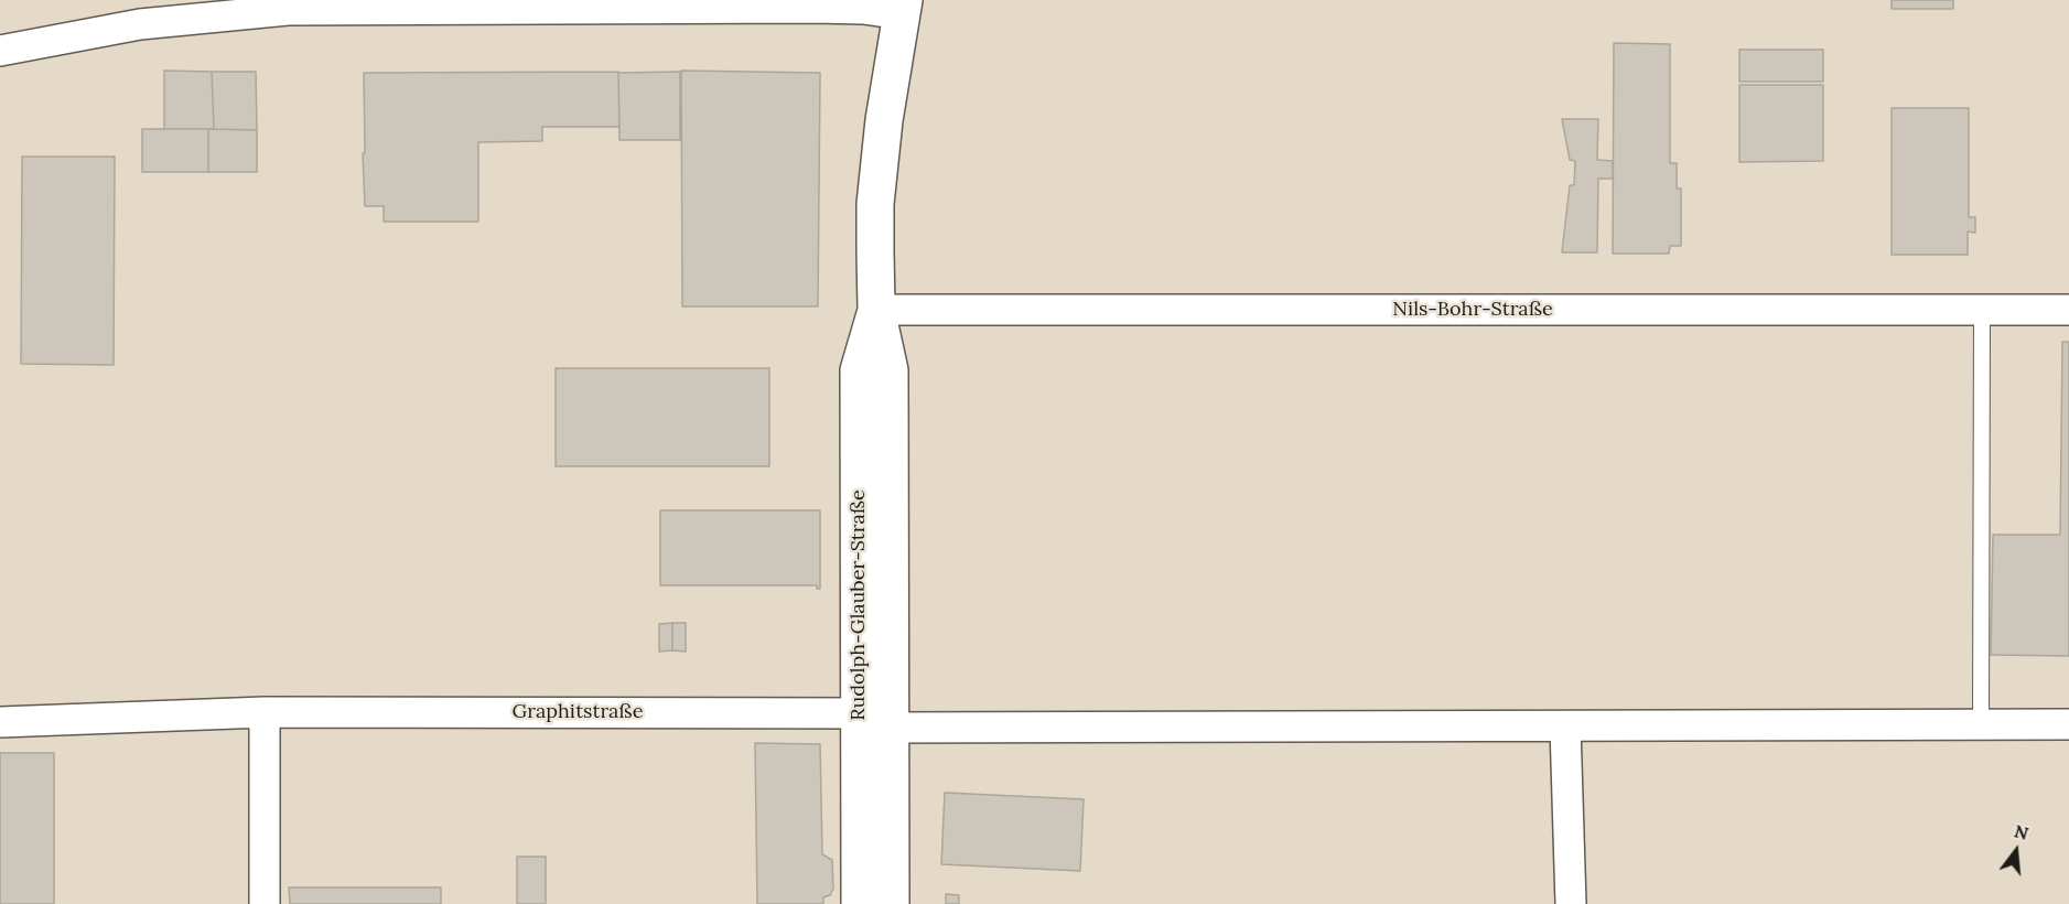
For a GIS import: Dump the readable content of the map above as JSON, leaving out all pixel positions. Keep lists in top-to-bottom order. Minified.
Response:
{"streets":{"street":["Nils-Bohr-Straße","Rudolph-Glauber-Straße","Graphitstraße"]},"crossings":[["Nils-Bohr-Straße","Rudolph-Glauber-Straße"],["Rudolph-Glauber-Straße","Graphitstraße"]],"north":"top"}
